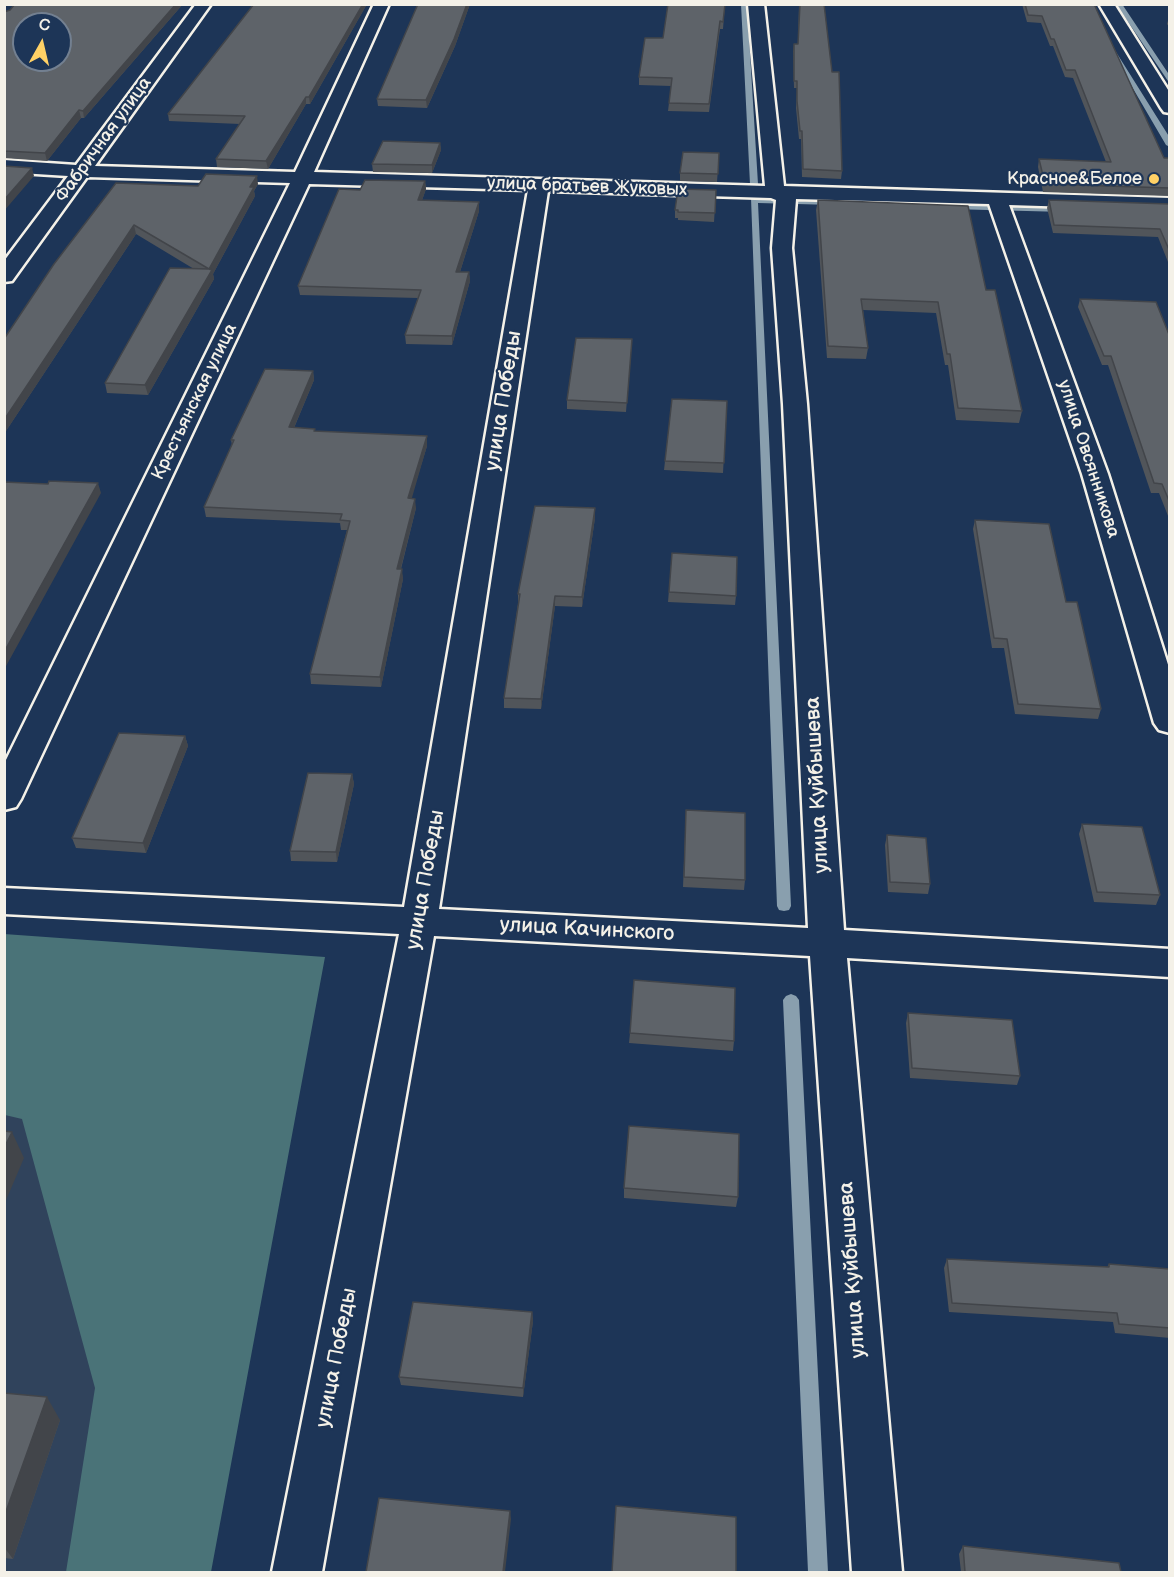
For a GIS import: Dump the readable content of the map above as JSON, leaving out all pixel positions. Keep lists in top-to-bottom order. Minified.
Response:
{"streets":{"street":["Фабричная улица","улица братьев Жуковых","улица Победы","Крестьянская улица","улица Овсянникова","улица Куйбышева","улица Качинского"]},"crossings":[["Фабричная улица","улица братьев Жуковых"],["улица братьев Жуковых","улица Победы"],["улица братьев Жуковых","Крестьянская улица"],["улица братьев Жуковых","улица Овсянникова"],["улица братьев Жуковых","улица Куйбышева"],["улица Победы","улица Качинского"],["улица Куйбышева","улица Качинского"]],"places":["Красное&Белое"],"north":"top"}
